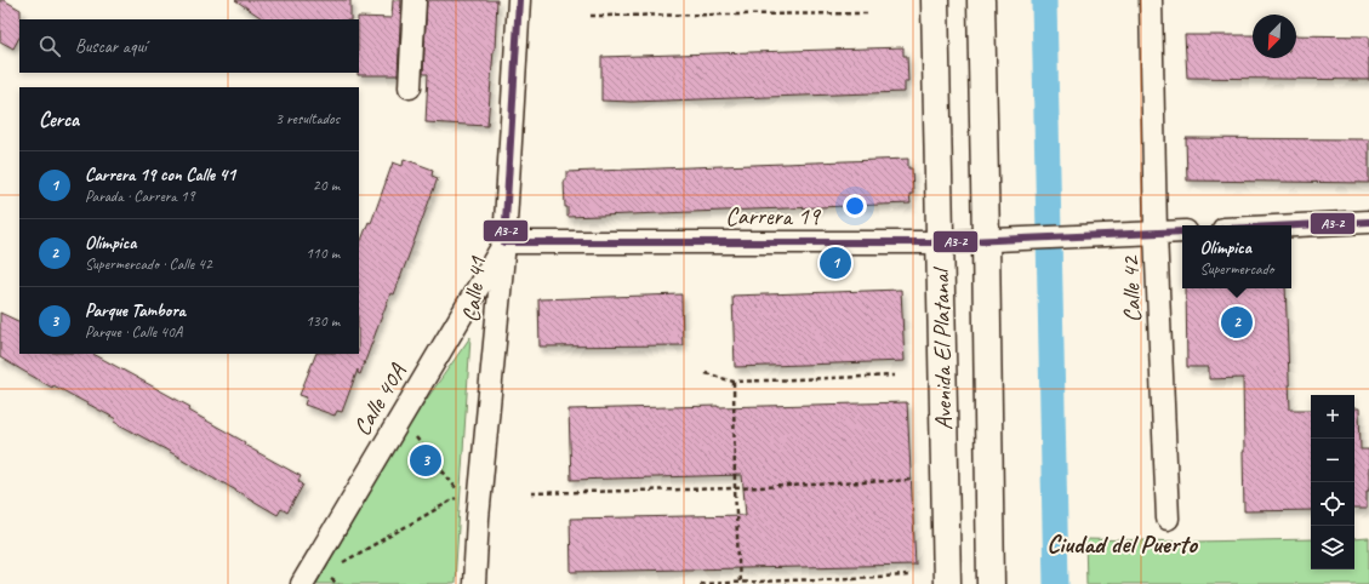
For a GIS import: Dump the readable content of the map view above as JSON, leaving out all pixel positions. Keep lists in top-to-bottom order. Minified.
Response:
{"streets":{"main road":["Avenida El Platanal"],"street":["Carrera 19","Calle 41","Calle 42","Calle 40A"]},"crossings":[["Carrera 19","Calle 41"],["Carrera 19","Calle 42"],["Carrera 19","Avenida El Platanal"],["Carrera 19","Calle 40A"],["Calle 41","Calle 40A"]],"districts":["Ciudad del Puerto"],"lines":["transit line A3-2"],"north":"bottom left","page":{"search":"Buscar aquí","heading":["Cerca","3 resultados"],"list":[{"mark":"1","name":"Carrera 19 con Calle 41","note":"Parada · Carrera 19","value":"20 m"},{"mark":"2","name":"Olímpica","note":"Supermercado · Calle 42","value":"110 m"},{"mark":"3","name":"Parque Tambora","note":"Parque · Calle 40A","value":"130 m"}],"popup":["Olímpica","Supermercado"],"pins":["1","2","3"],"map_buttons":["+","−"]}}
